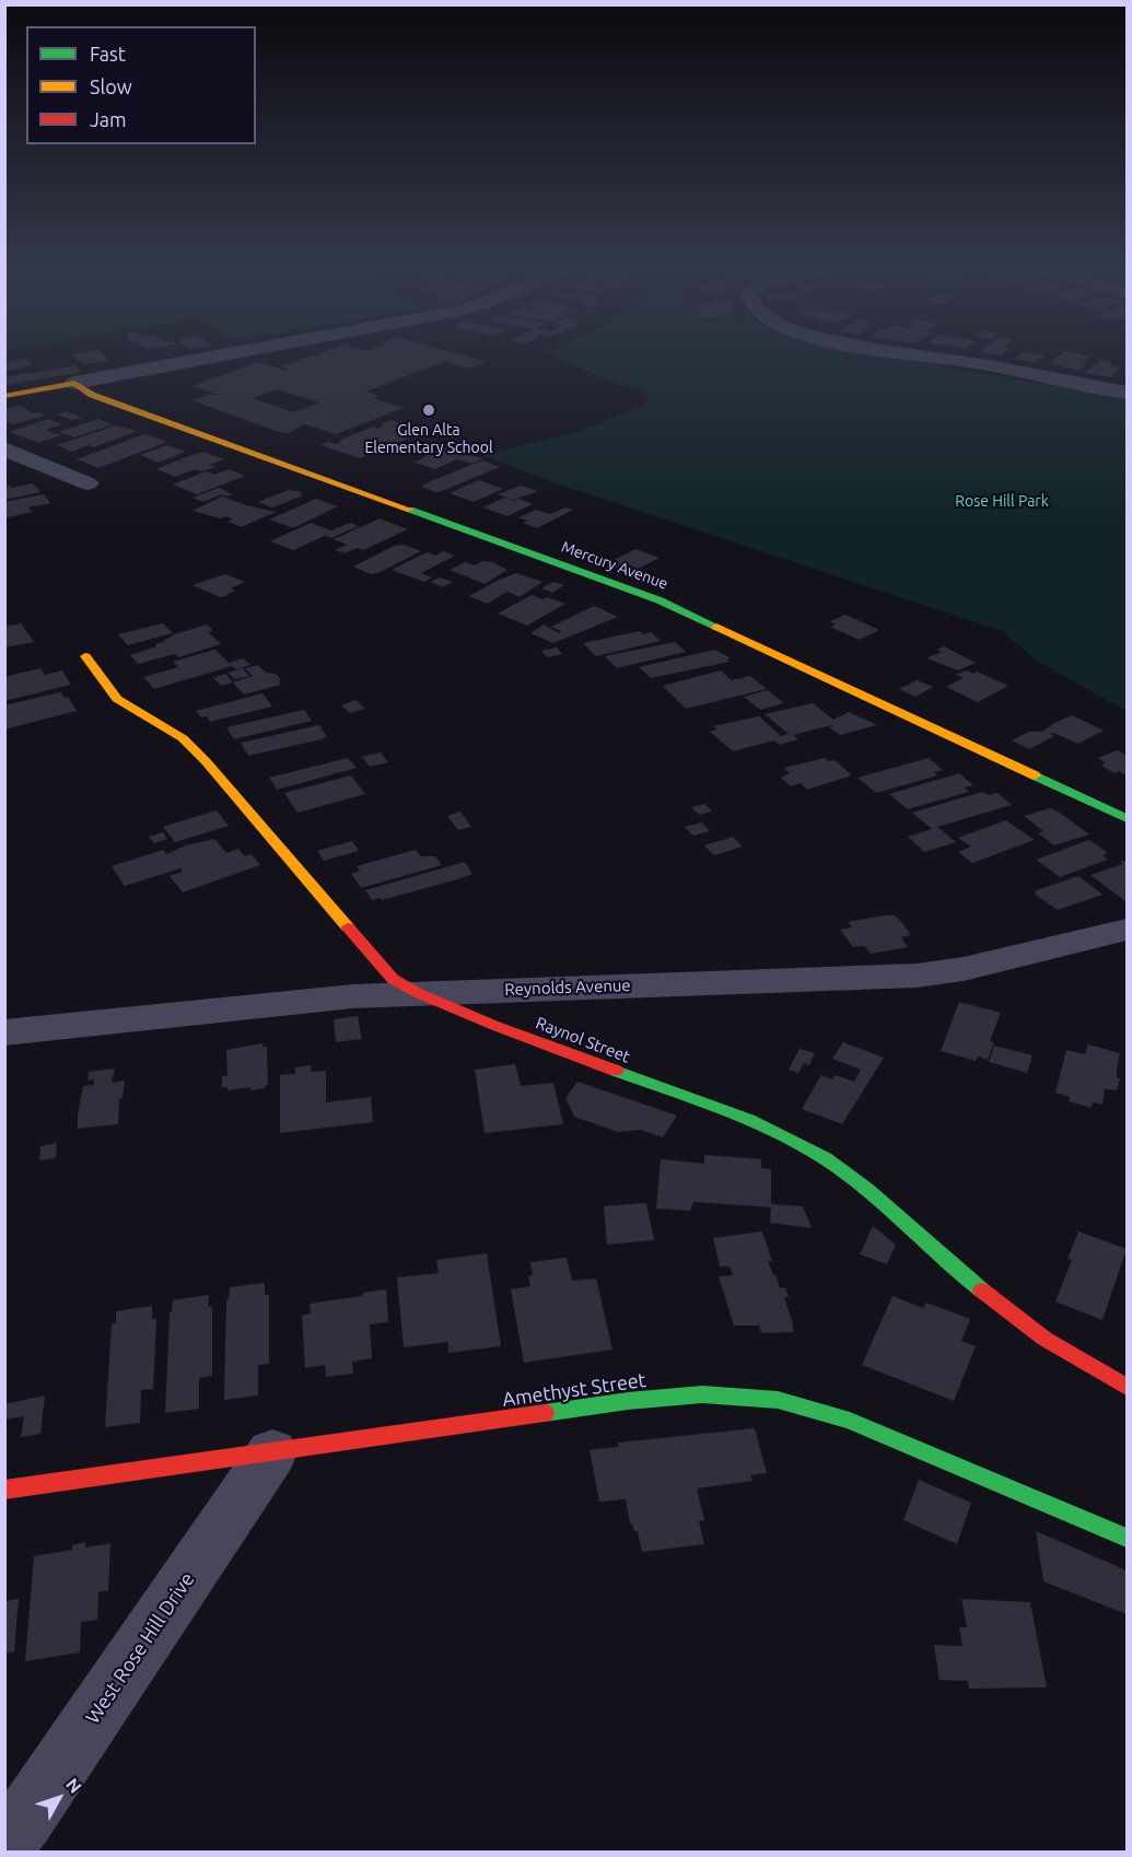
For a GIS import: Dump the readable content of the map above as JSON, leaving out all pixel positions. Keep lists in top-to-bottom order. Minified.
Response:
{"streets":{"street":["Mercury Avenue","Reynolds Avenue","Raynol Street","Amethyst Street","West Rose Hill Drive"]},"crossings":[["Reynolds Avenue","Raynol Street"],["Amethyst Street","West Rose Hill Drive"]],"parks":["Rose Hill Park"],"places":["Glen Alta Elementary School"],"legend":["Fast","Slow","Jam"],"north":"top right"}
